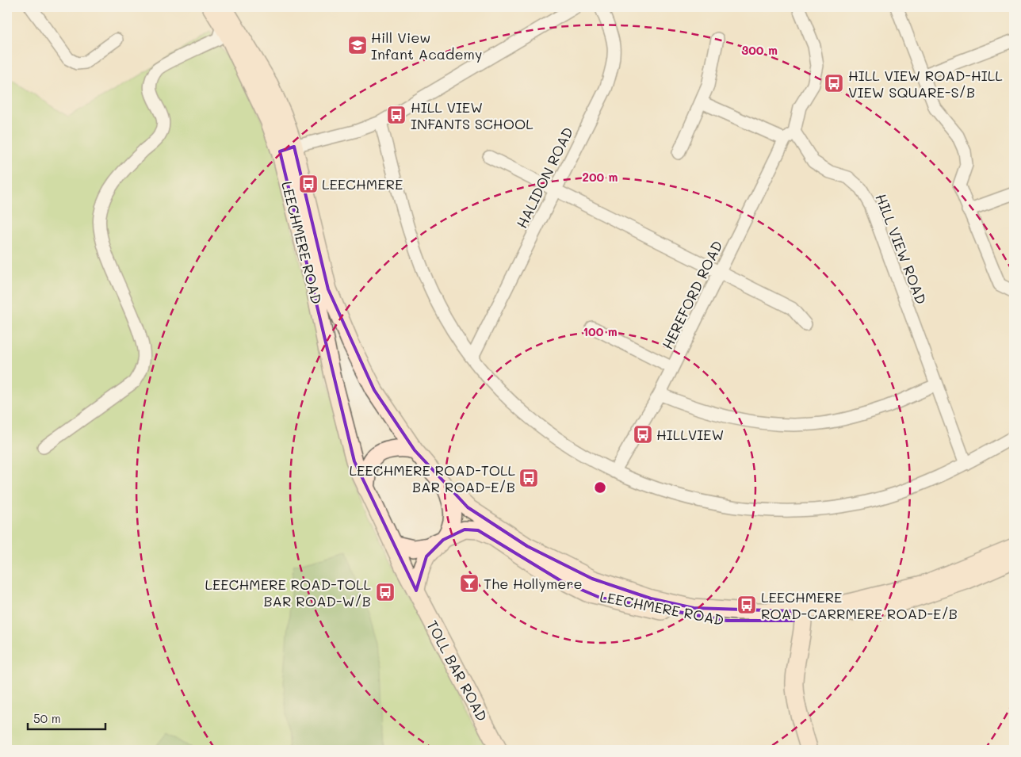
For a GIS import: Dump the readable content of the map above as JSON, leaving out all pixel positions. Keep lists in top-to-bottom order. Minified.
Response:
{"streets":{"main road":["LEECHMERE ROAD","TOLL BAR ROAD"],"street":["HALIDON ROAD","HILL VIEW ROAD","HEREFORD ROAD"]},"crossings":[["LEECHMERE ROAD","TOLL BAR ROAD"],["HILL VIEW ROAD","HEREFORD ROAD"]],"places":{"school or university":["Hill View Infant Academy"],"bus stop":["HILL VIEW ROAD-HILL VIEW SQUARE-S/B","HILL VIEW INFANTS SCHOOL","LEECHMERE","HILLVIEW","LEECHMERE ROAD-TOLL BAR ROAD-E/B","LEECHMERE ROAD-TOLL BAR ROAD-W/B","LEECHMERE ROAD-CARRMERE ROAD-E/B"],"bar":["The Hollymere"]},"scale_bar":"50 m","rings":["300 m","200 m","100 m"]}
